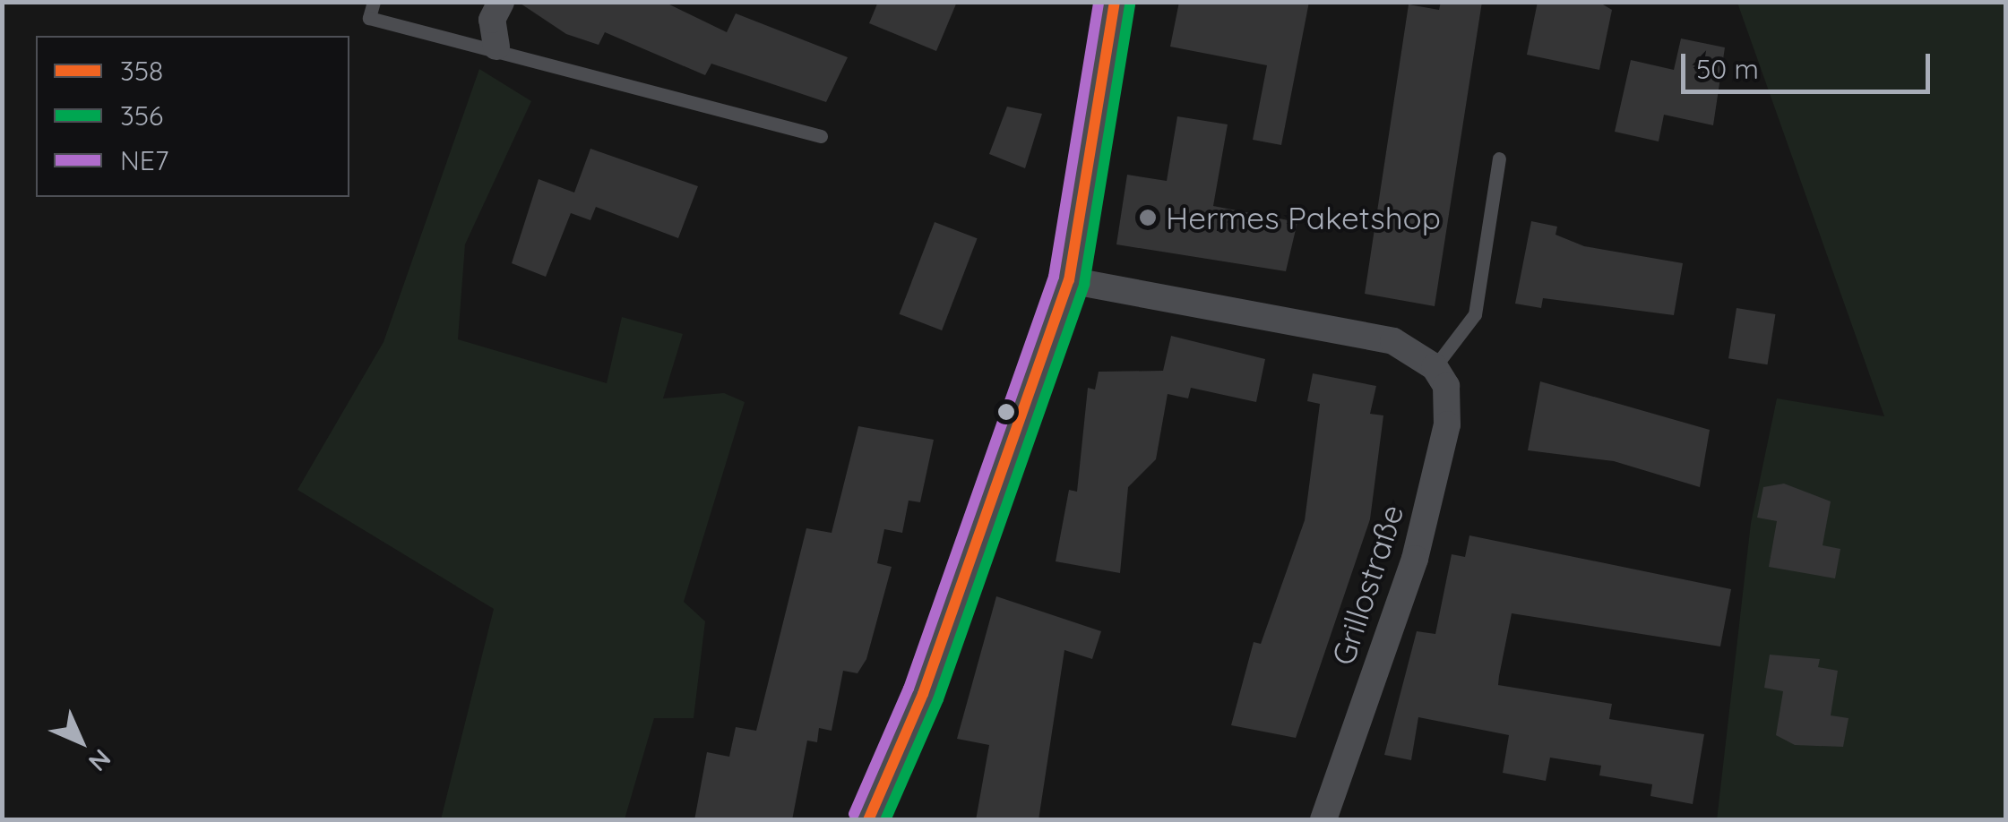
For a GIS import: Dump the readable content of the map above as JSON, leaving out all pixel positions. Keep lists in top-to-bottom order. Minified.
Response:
{"streets":{"street":["Grillostraße"]},"places":["Hermes Paketshop"],"lines":["transit line 358","transit line NE7","transit line 356"],"legend":["358","356","NE7"],"scale_bar":"50 m","north":"bottom right"}
